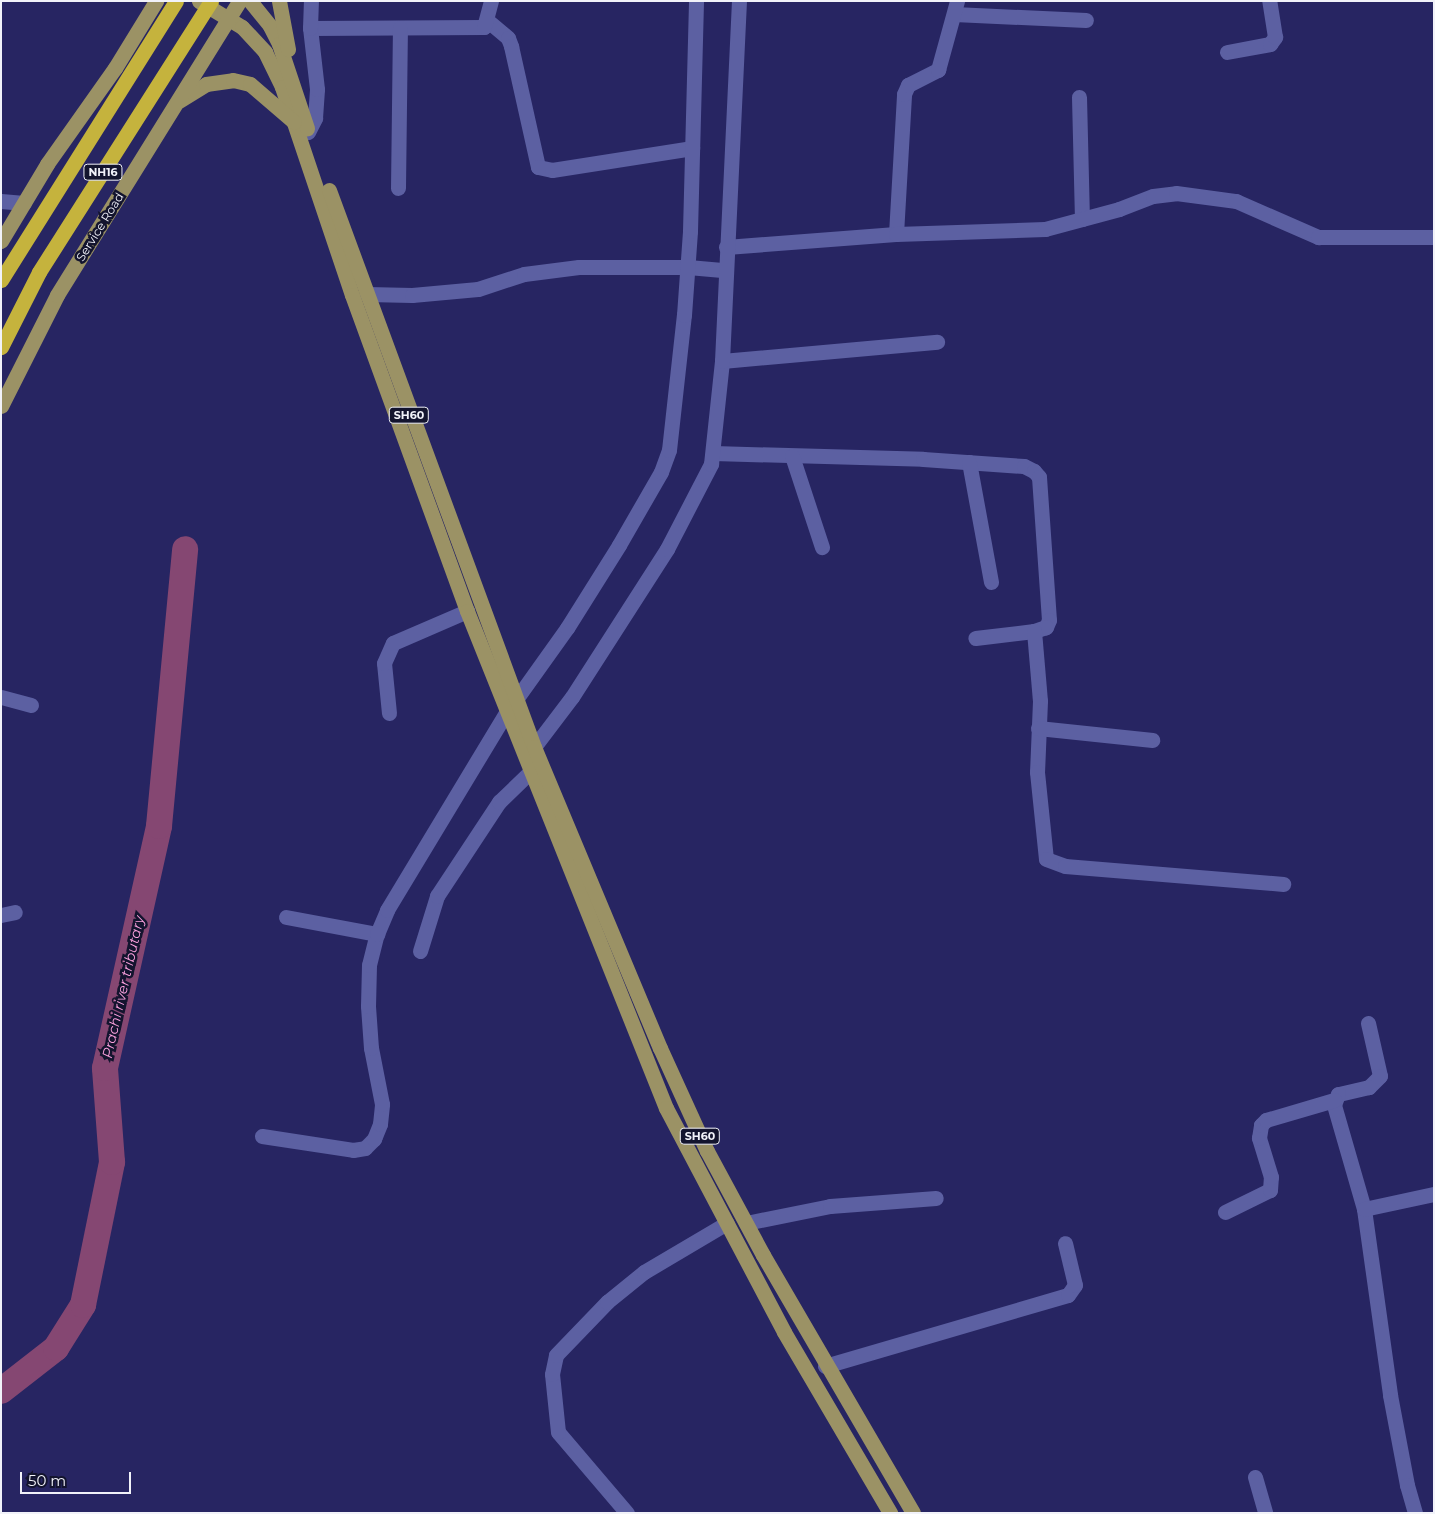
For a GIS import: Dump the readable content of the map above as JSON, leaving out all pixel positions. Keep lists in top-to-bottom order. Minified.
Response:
{"streets":{"highway":["NH16"],"main road":["Service Road","SH60"]},"crossings":[["Service Road","SH60"]],"water":["Prachi river tributary"],"scale_bar":"50 m"}
